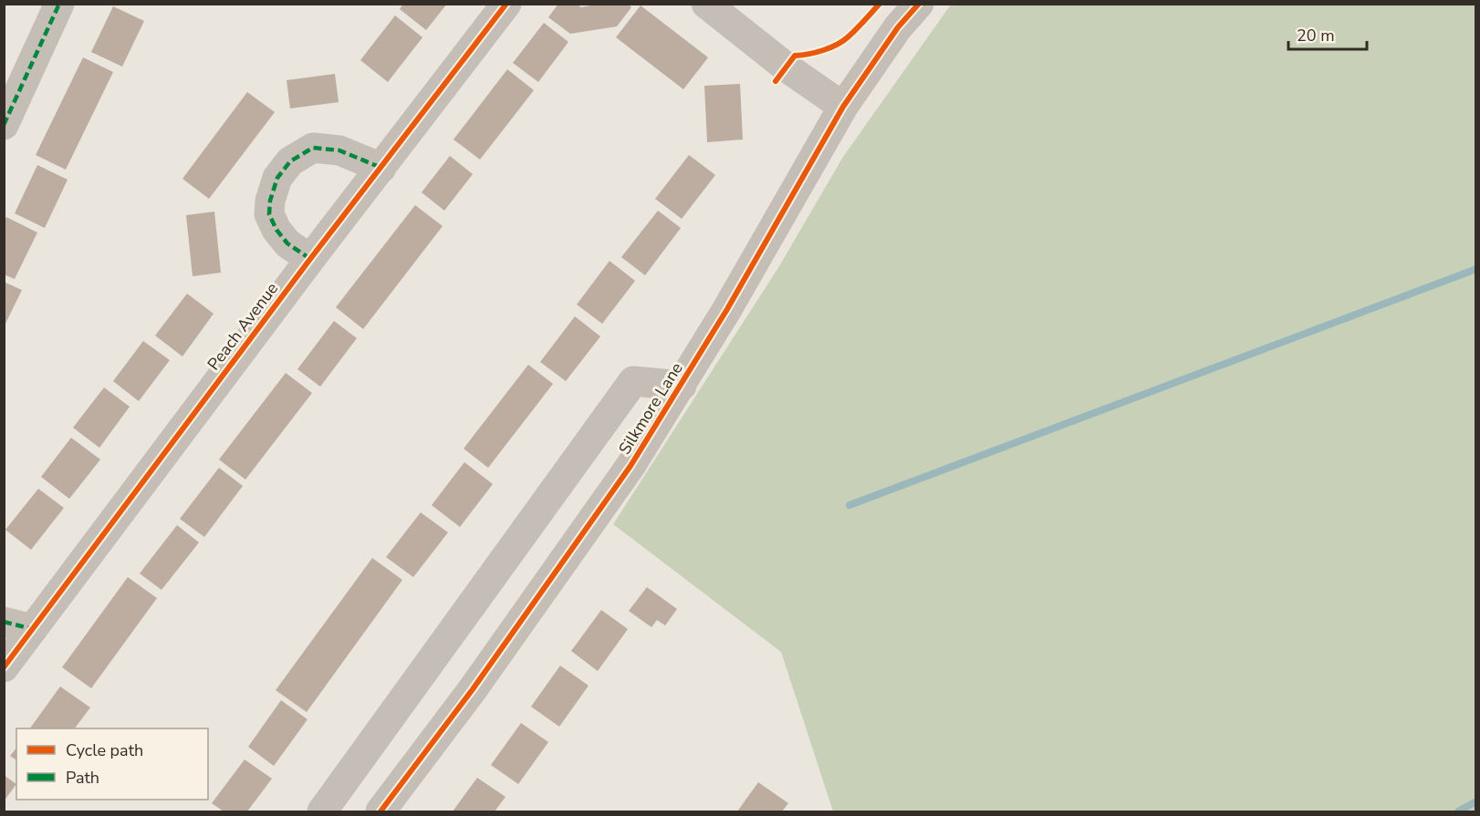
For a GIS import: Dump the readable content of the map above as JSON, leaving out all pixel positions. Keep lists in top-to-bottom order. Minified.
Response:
{"streets":{"street":["Peach Avenue","Silkmore Lane"]},"legend":["Cycle path","Path"],"scale_bar":"20 m"}
